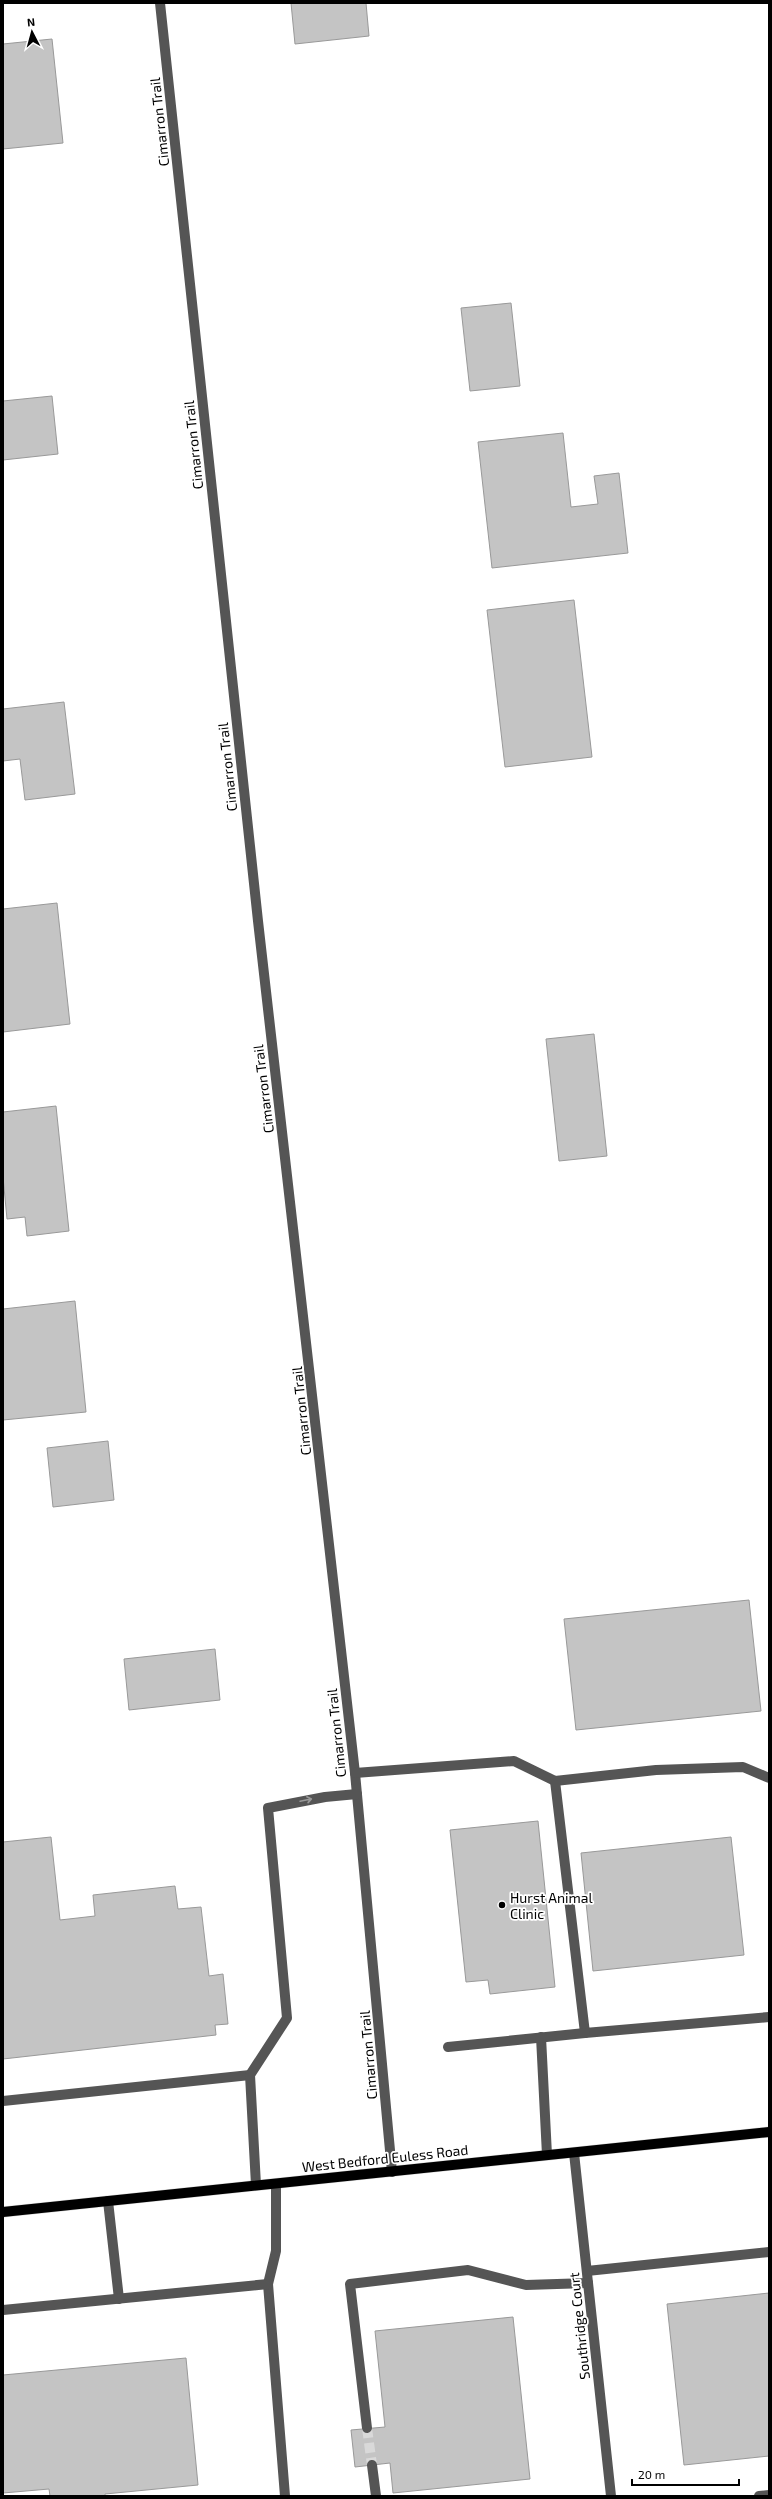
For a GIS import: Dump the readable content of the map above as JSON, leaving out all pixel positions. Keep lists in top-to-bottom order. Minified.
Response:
{"streets":{"main road":["West Bedford Euless Road"],"street":["Cimarron Trail","Southridge Court"]},"crossings":[["Cimarron Trail","West Bedford Euless Road"],["West Bedford Euless Road","Southridge Court"]],"places":["Hurst Animal Clinic"],"scale_bar":"20 m","north":"top"}
